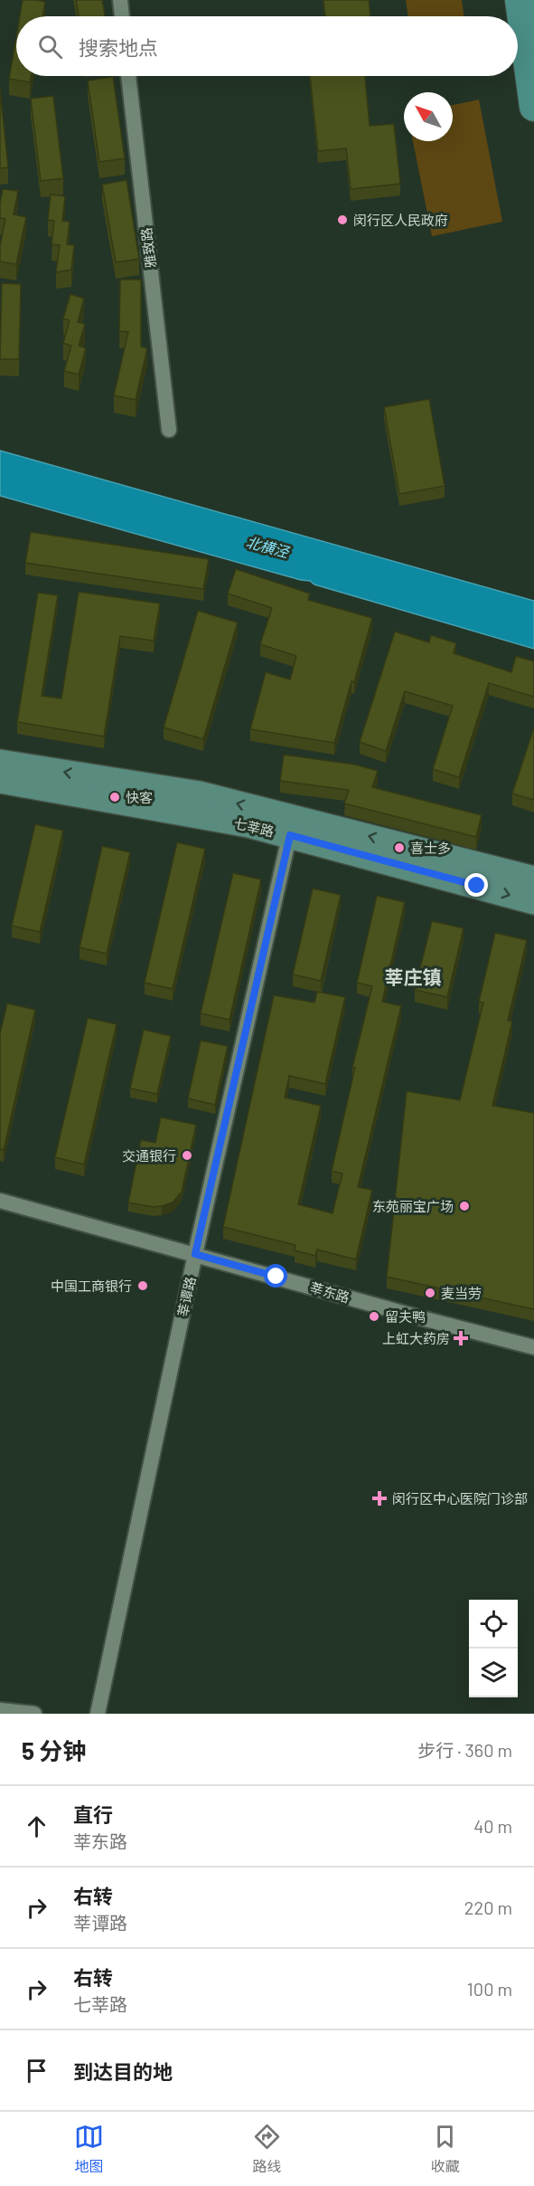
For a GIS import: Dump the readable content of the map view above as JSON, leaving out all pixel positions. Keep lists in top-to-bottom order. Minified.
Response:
{"streets":{"main road":["七莘路"],"street":["雅致路","莘东路","莘谭路"]},"crossings":[["七莘路","莘谭路"],["莘东路","莘谭路"]],"districts":["莘庄镇"],"water":["北横泾"],"places":{"other":["闵行区人民政府","快客","喜士多","交通银行","东苑丽宝广场","中国工商银行","麦当劳","留夫鸭"],"health":["上虹大药房","闵行区中心医院门诊部"]},"north":"top left","page":{"search":"搜索地点","heading":["5 分钟","步行 · 360 m"],"list":[["直行","莘东路","40 m"],["右转","莘谭路","220 m"],["右转","七莘路","100 m"],"到达目的地"],"nav":["地图","路线","收藏"]}}
